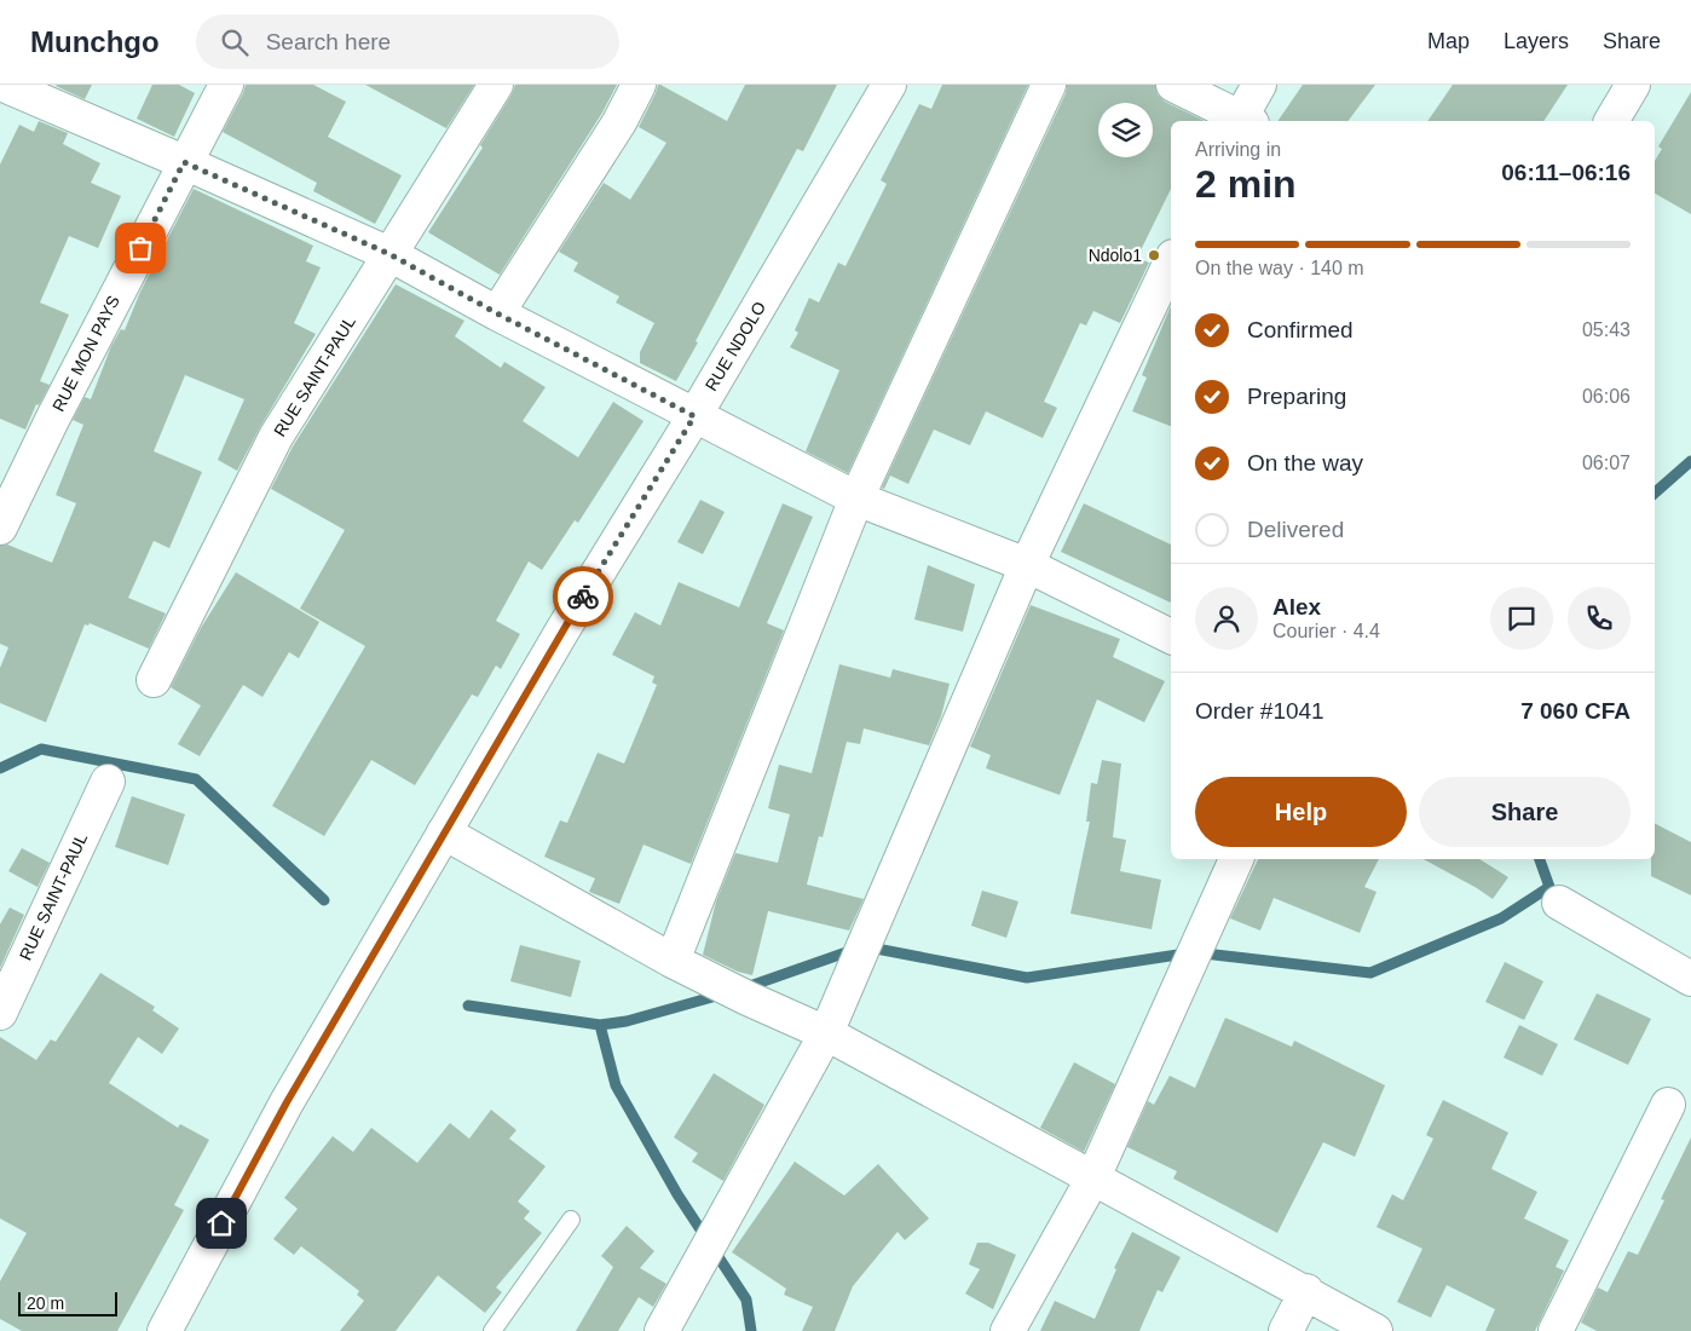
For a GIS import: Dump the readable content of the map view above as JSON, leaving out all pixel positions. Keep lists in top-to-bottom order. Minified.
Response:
{"streets":{"street":["RUE NDOLO","RUE MON PAYS","RUE SAINT-PAUL"]},"places":["Ndolo1"],"scale_bar":"20 m","page":{"header":"Munchgo","search":"Search here","nav":["Map","Layers","Share"],"heading":["2 min","Arriving in","06:11–06:16"],"panel":["Alex","Courier · 4.4","Order #1041","7 060 CFA"],"bar":"On the way · 140 m","list":[["Confirmed","05:43"],["Preparing","06:06"],["On the way","06:07"],"Delivered"],"buttons":["Help","Share"],"scale":"20 m"}}
